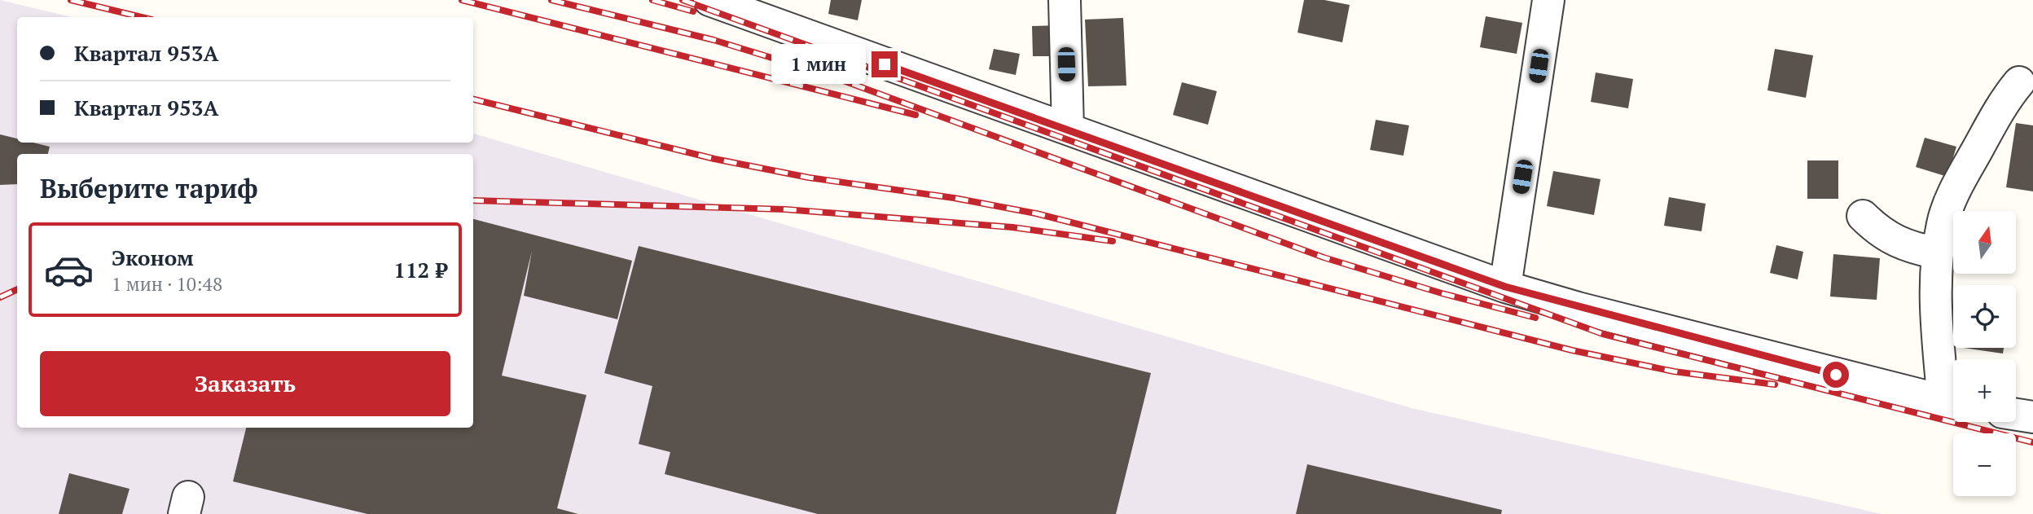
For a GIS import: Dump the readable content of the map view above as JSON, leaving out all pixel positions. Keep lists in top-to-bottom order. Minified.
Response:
{"north":"top","page":{"banner":["Квартал 953А","Квартал 953А"],"bubble":"1 мин","heading":"Выберите тариф","map_buttons":["+","−"],"list":[{"name":"Эконом","note":"1 мин · 10:48","value":"112 ₽"}],"buttons":"Заказать"}}
